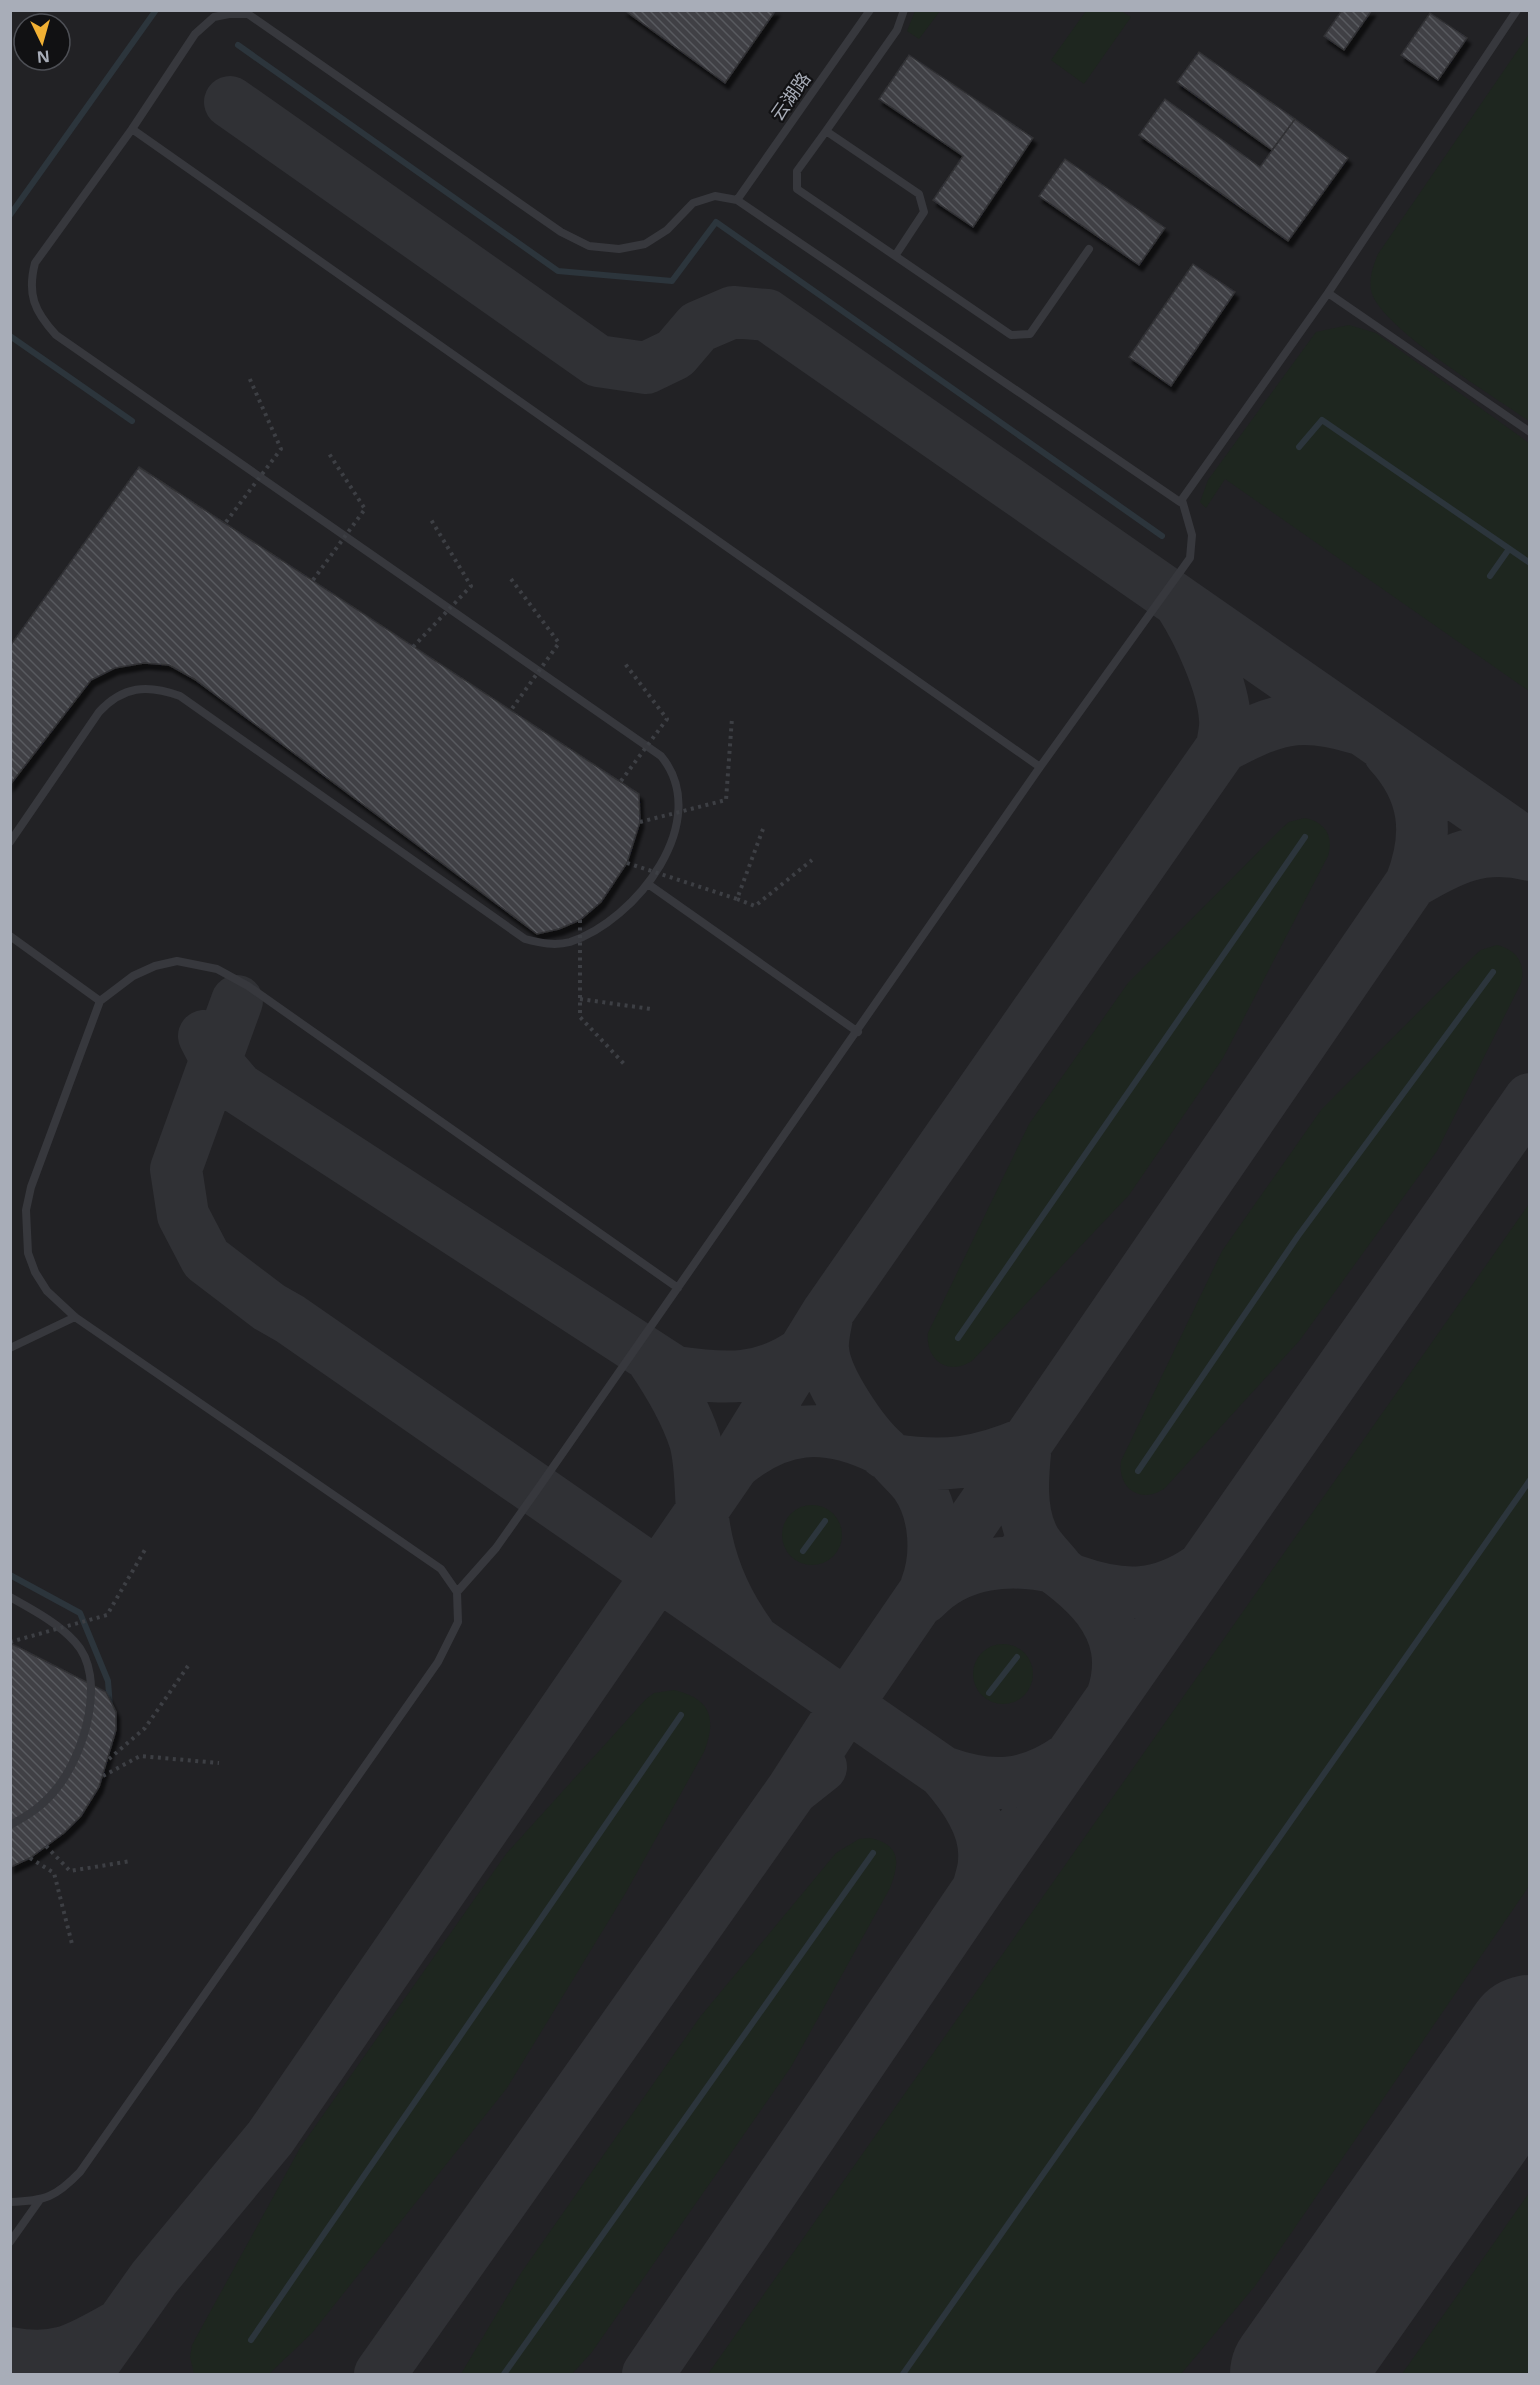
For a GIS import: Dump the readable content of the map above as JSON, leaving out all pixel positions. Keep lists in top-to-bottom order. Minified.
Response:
{"streets":{"lane":["云湖路"]},"north":"bottom"}
